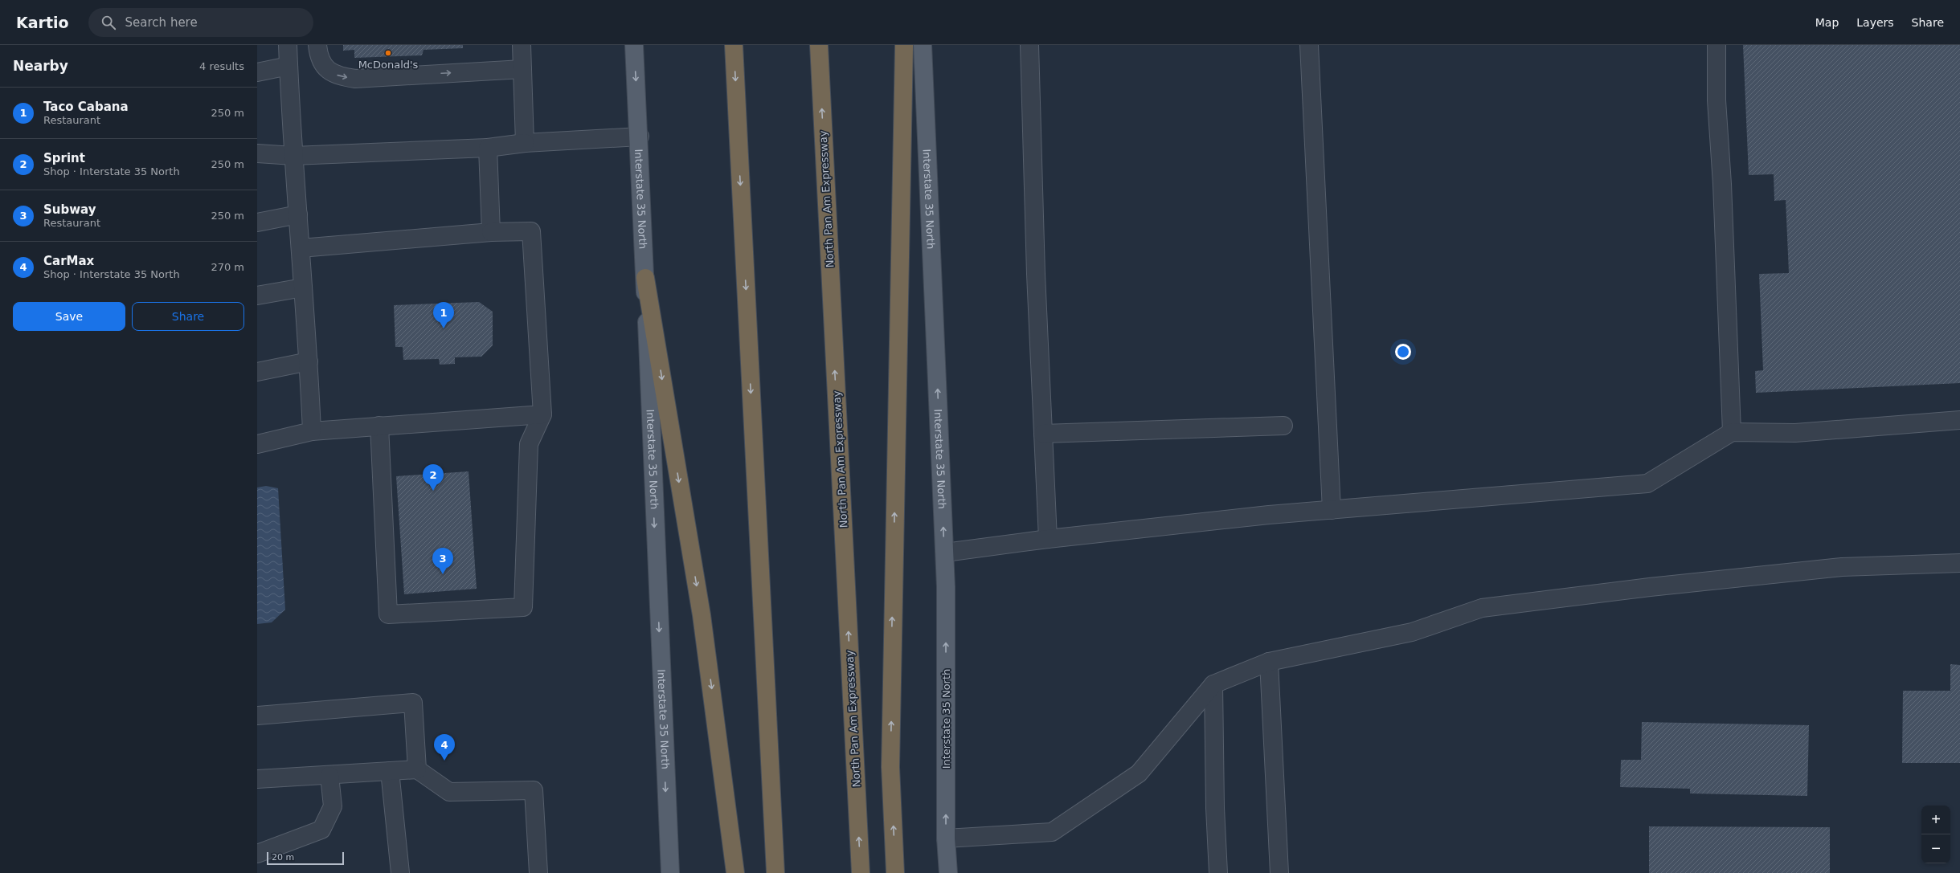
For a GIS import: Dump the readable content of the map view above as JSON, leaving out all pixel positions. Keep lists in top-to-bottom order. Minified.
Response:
{"streets":{"highway":["North Pan Am Expressway"],"main road":["Interstate 35 North"]},"places":["McDonald's"],"scale_bar":"20 m","page":{"header":"Kartio","search":"Search here","nav":["Map","Layers","Share"],"heading":["Nearby","4 results"],"list":[{"mark":"1","name":"Taco Cabana","note":"Restaurant","value":"250 m"},{"mark":"2","name":"Sprint","note":"Shop · Interstate 35 North","value":"250 m"},{"mark":"3","name":"Subway","note":"Restaurant","value":"250 m"},{"mark":"4","name":"CarMax","note":"Shop · Interstate 35 North","value":"270 m"}],"buttons":["Save","Share"],"pins":["1","2","3","4"],"map_buttons":["+","−"],"scale":"20 m"}}
